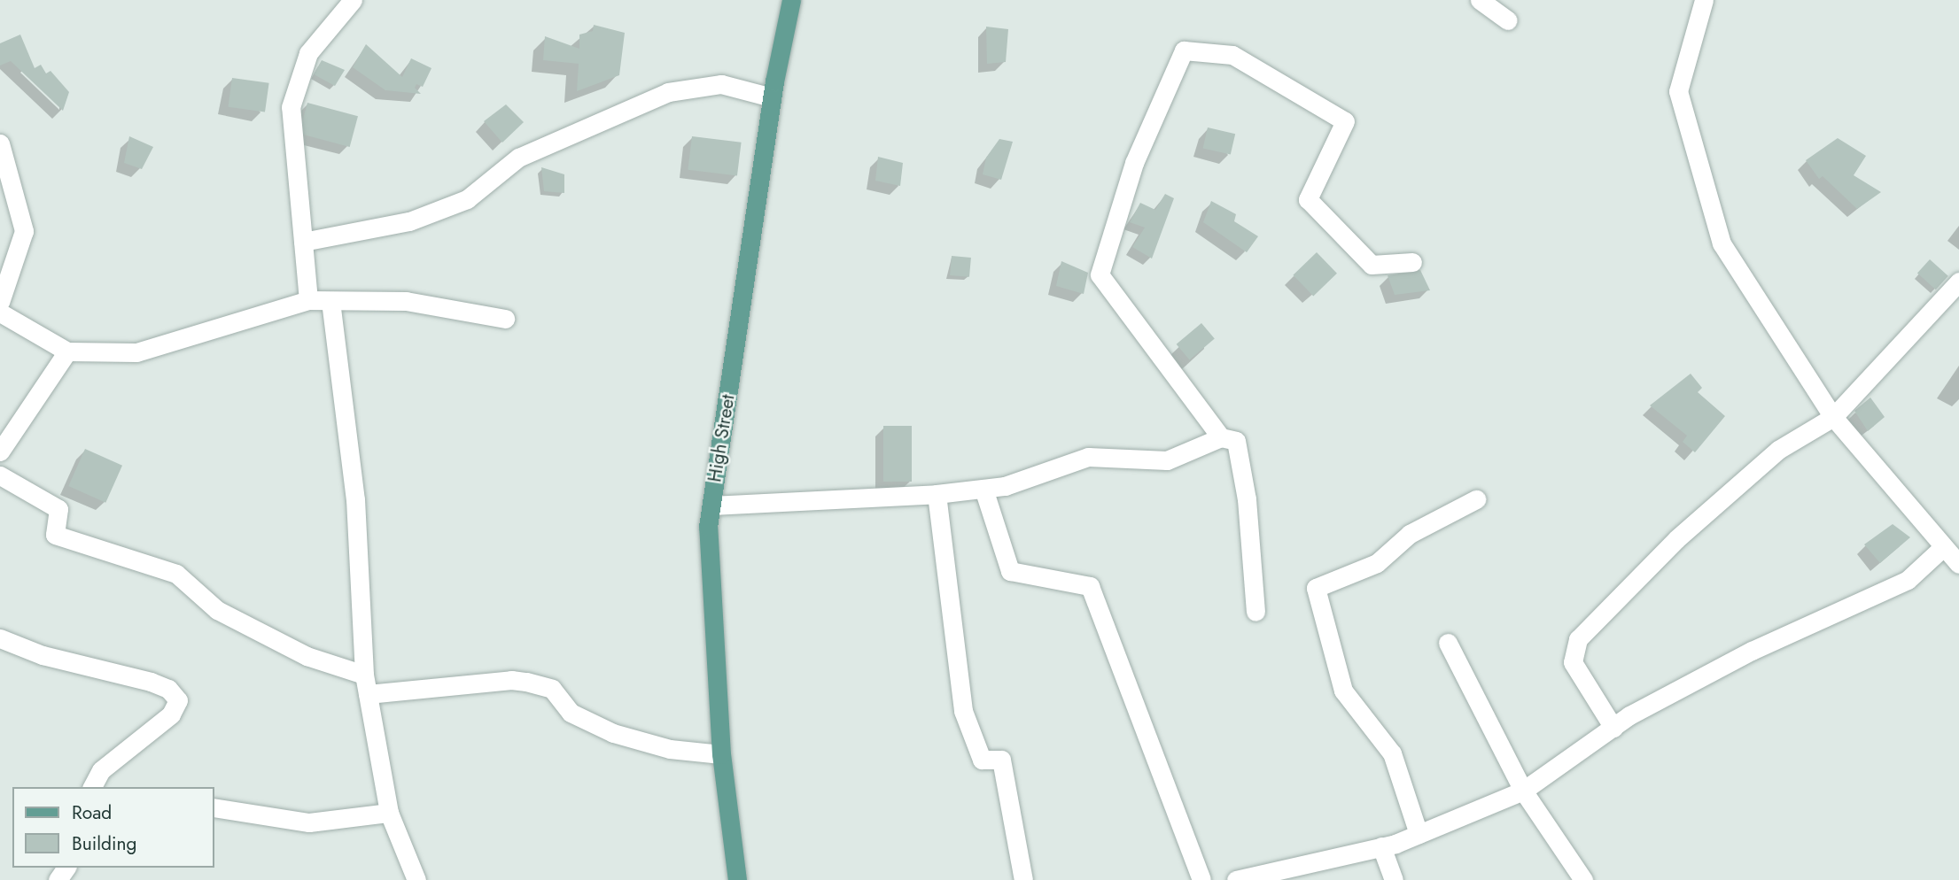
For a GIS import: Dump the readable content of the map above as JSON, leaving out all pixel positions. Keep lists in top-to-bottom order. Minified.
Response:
{"streets":{"main road":["High Street"]},"legend":["Road","Building"]}
